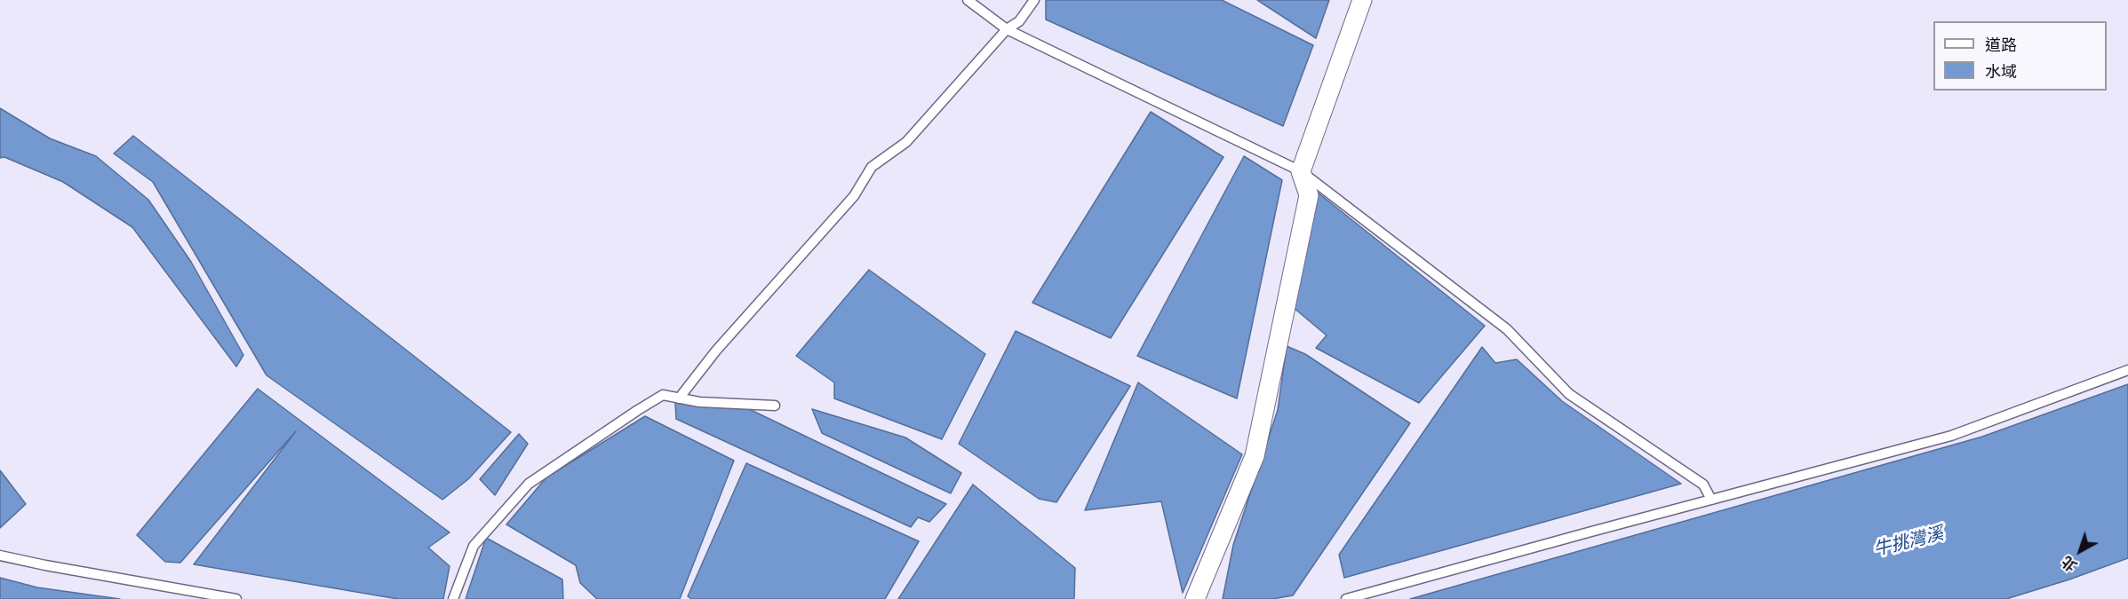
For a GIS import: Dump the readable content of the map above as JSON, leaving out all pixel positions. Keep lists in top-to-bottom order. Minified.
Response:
{"water":["牛挑灣溪"],"legend":["道路","水域"],"north":"bottom left"}
